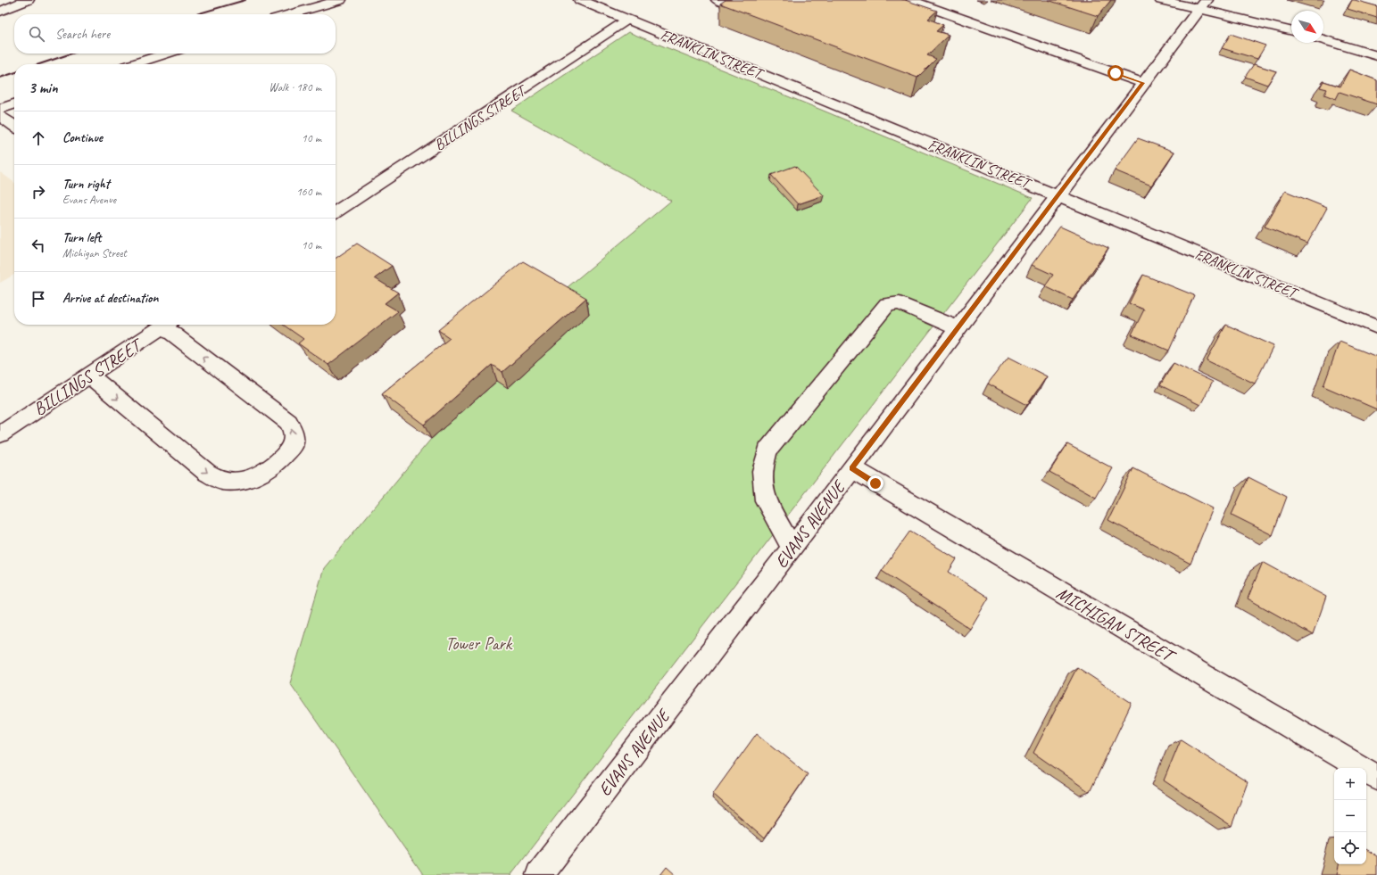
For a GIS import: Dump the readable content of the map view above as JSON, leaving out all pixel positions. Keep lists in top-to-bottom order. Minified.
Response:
{"streets":{"street":["FRANKLIN STREET","BILLINGS STREET","EVANS AVENUE","MICHIGAN STREET"]},"crossings":[["FRANKLIN STREET","BILLINGS STREET"],["FRANKLIN STREET","EVANS AVENUE"],["EVANS AVENUE","MICHIGAN STREET"]],"parks":["Tower Park"],"north":"bottom right","page":{"search":"Search here","heading":["3 min","Walk · 180 m"],"list":[["Continue","10 m"],["Turn right","Evans Avenue","160 m"],["Turn left","Michigan Street","10 m"],"Arrive at destination"],"map_buttons":["+","−"]}}
